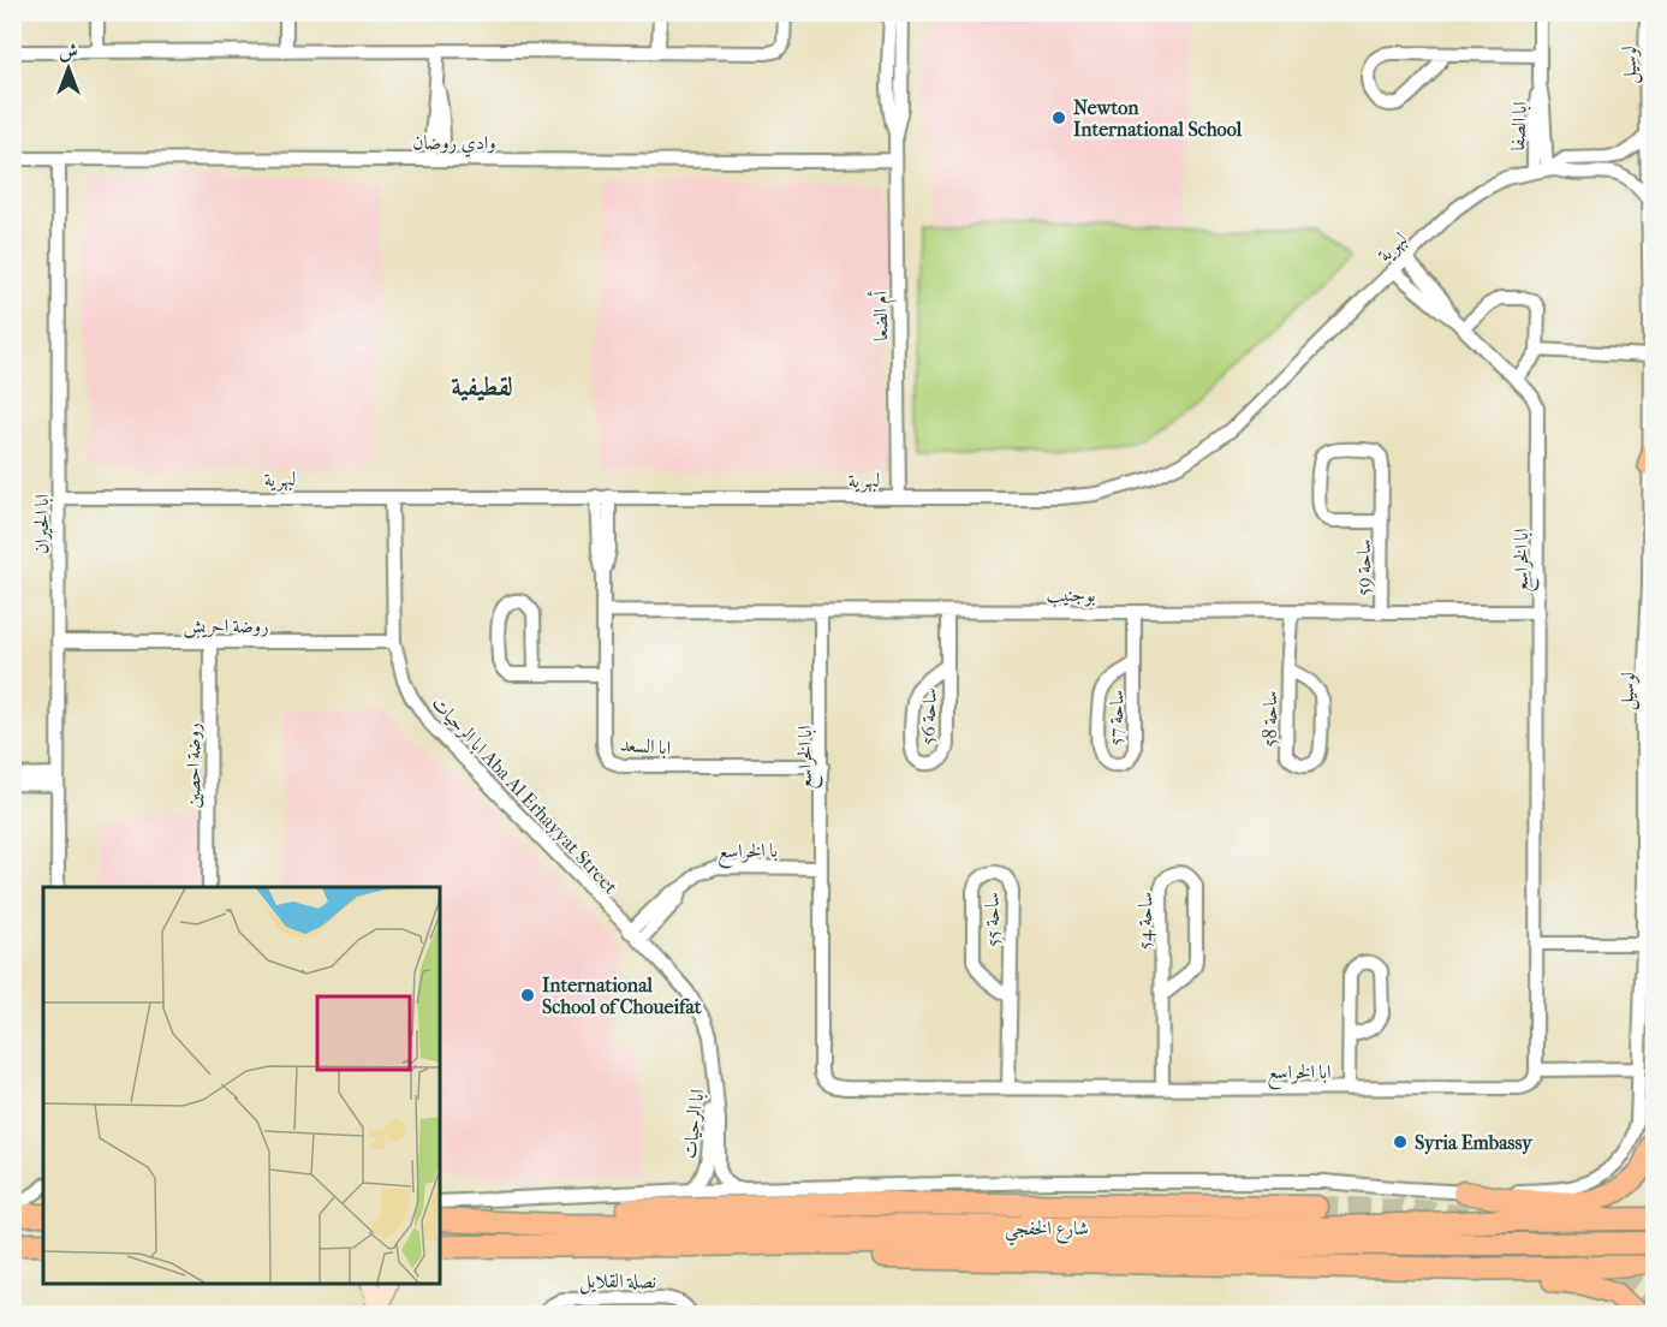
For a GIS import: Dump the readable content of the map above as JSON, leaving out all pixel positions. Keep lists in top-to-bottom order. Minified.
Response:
{"streets":{"highway":["شارع الخفجي"],"street":["لوسيل","ابا الصفا","وادي روضان","لبهرية","أم الضعا","ابا الحيران","ابا الخراسع","ساحة 59","بوجنيب","روضة احريش","ساحة 56","ساحة 57","ساحة 58","ابا السعد","روضة احصين","ابا الرحيات Aba Al Erhayyat Street","با الخراسع","ساحة 55","ساحة 54","ابا الرحيات","نصلة القلايل"]},"crossings":[["لوسيل","لبهرية"],["ابا الصفا","لبهرية"],["وادي روضان","أم الضعا"],["وادي روضان","ابا الحيران"],["لبهرية","أم الضعا"],["لبهرية","ابا الحيران"],["لبهرية","ابا الخراسع"],["لبهرية","ابا السعد"],["لبهرية","ابا الرحيات Aba Al Erhayyat Street"],["ابا الحيران","روضة احريش"],["ابا الخراسع","بوجنيب"],["ابا الخراسع","ابا السعد"],["ابا الخراسع","با الخراسع"],["ابا الخراسع","ساحة 55"],["ابا الخراسع","ساحة 54"],["ساحة 59","بوجنيب"],["بوجنيب","ساحة 56"],["بوجنيب","ساحة 57"],["بوجنيب","ساحة 58"],["بوجنيب","ابا السعد"],["روضة احريش","روضة احصين"],["روضة احريش","ابا الرحيات Aba Al Erhayyat Street"],["ابا الرحيات Aba Al Erhayyat Street","با الخراسع"],["ابا الرحيات Aba Al Erhayyat Street","ابا الرحيات"]],"districts":["لقطيفية"],"places":["Newton International School","International School of Choueifat","Syria Embassy"],"north":"top"}
